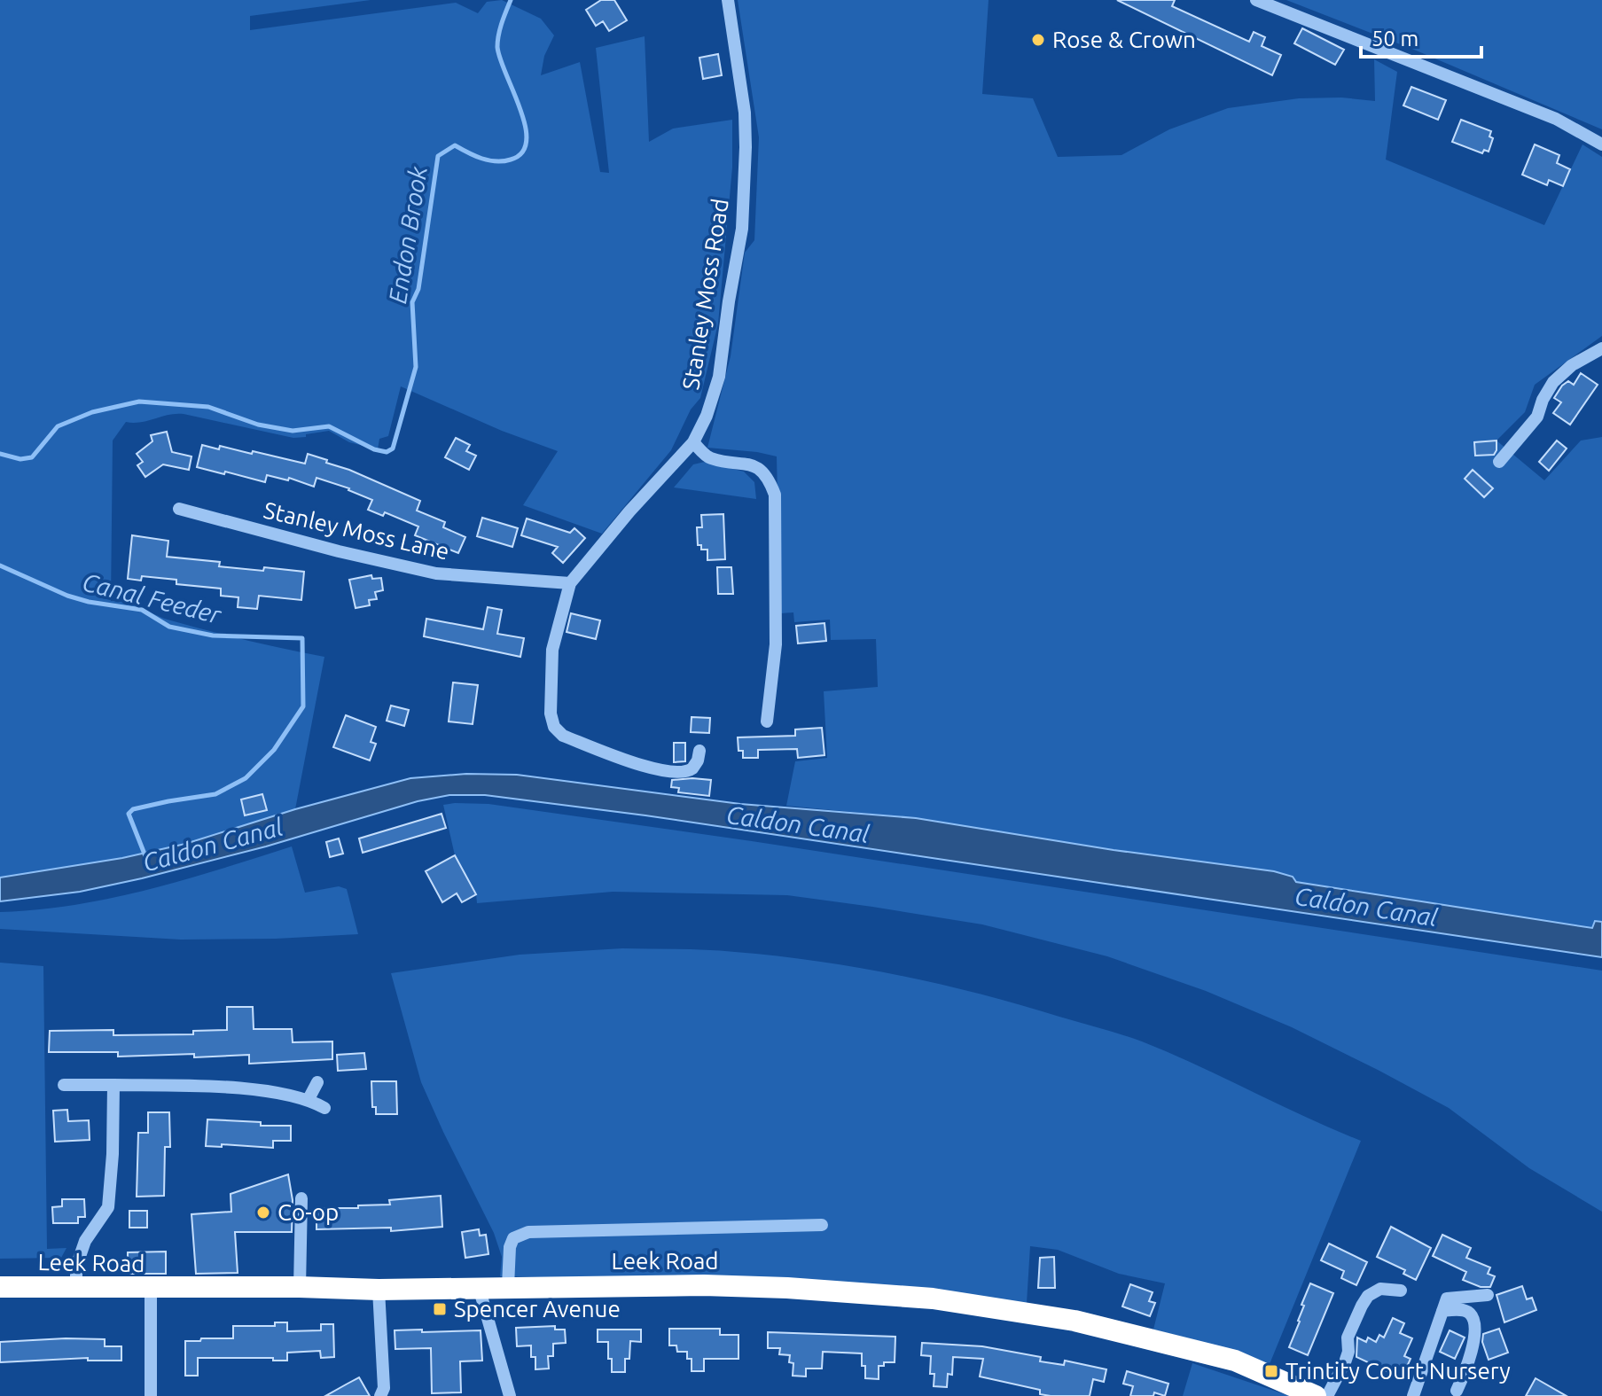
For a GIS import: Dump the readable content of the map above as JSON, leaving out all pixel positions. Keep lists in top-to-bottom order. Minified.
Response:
{"streets":{"highway":["Leek Road"],"street":["Stanley Moss Road","Stanley Moss Lane"]},"crossings":[["Stanley Moss Road","Stanley Moss Lane"]],"water":["Endon Brook","Canal Feeder","Caldon Canal"],"places":{"other":["Rose & Crown","Co-op"],"transit":["Spencer Avenue","Trintity Court Nursery"]},"scale_bar":"50 m"}
